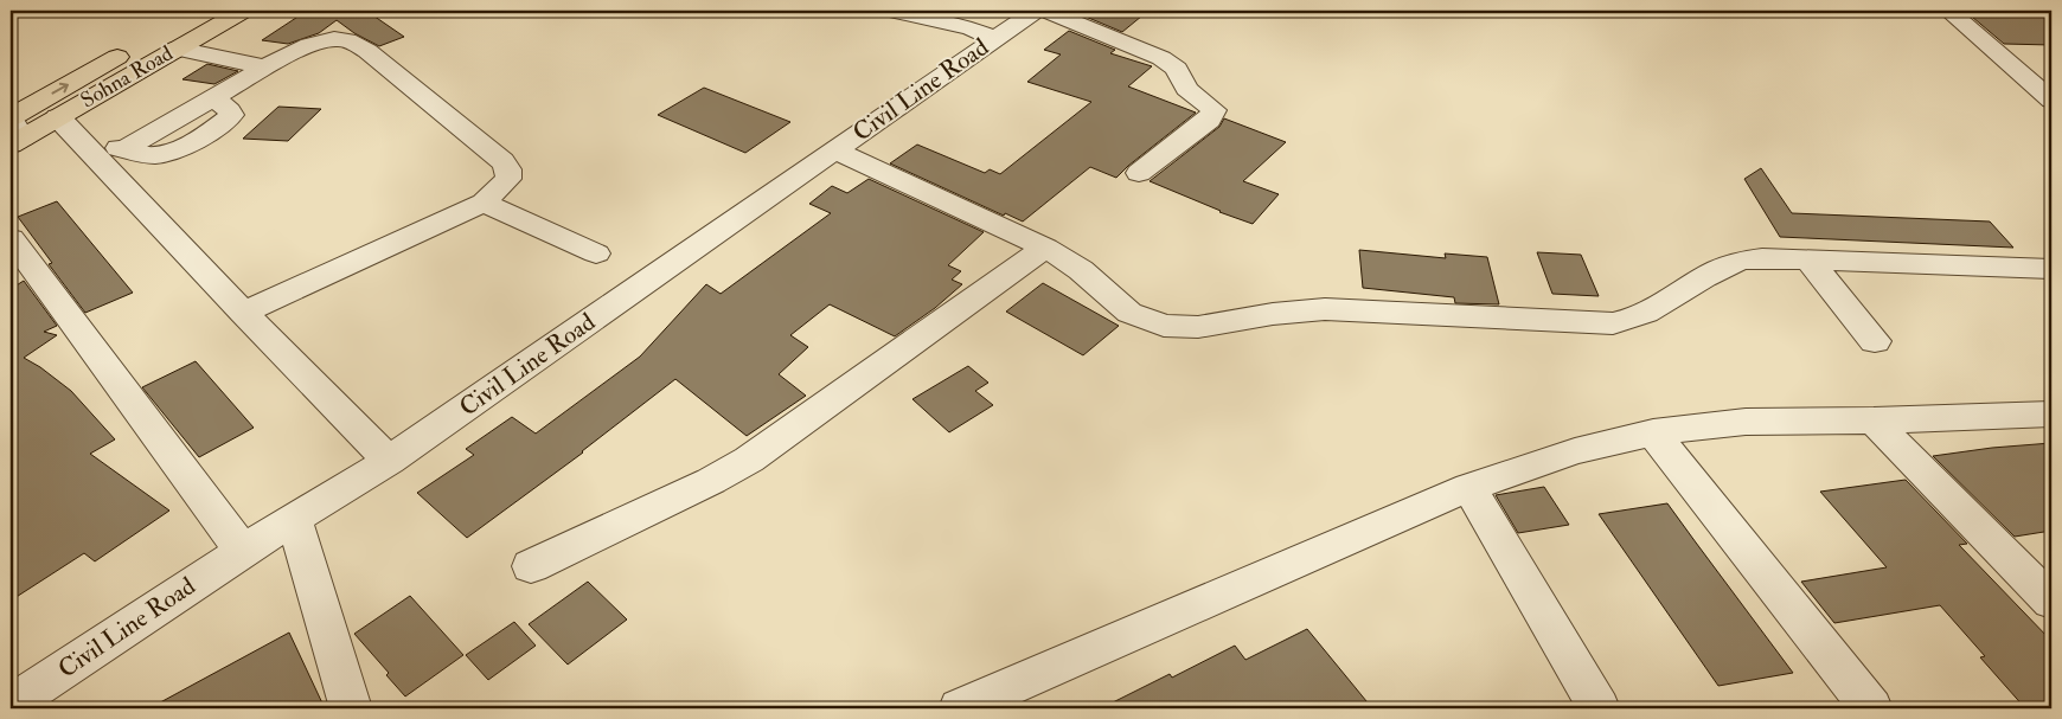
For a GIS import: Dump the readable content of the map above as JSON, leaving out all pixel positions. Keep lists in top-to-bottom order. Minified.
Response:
{"streets":{"main road":["Sohna Road"],"street":["Civil Line Road"]}}
